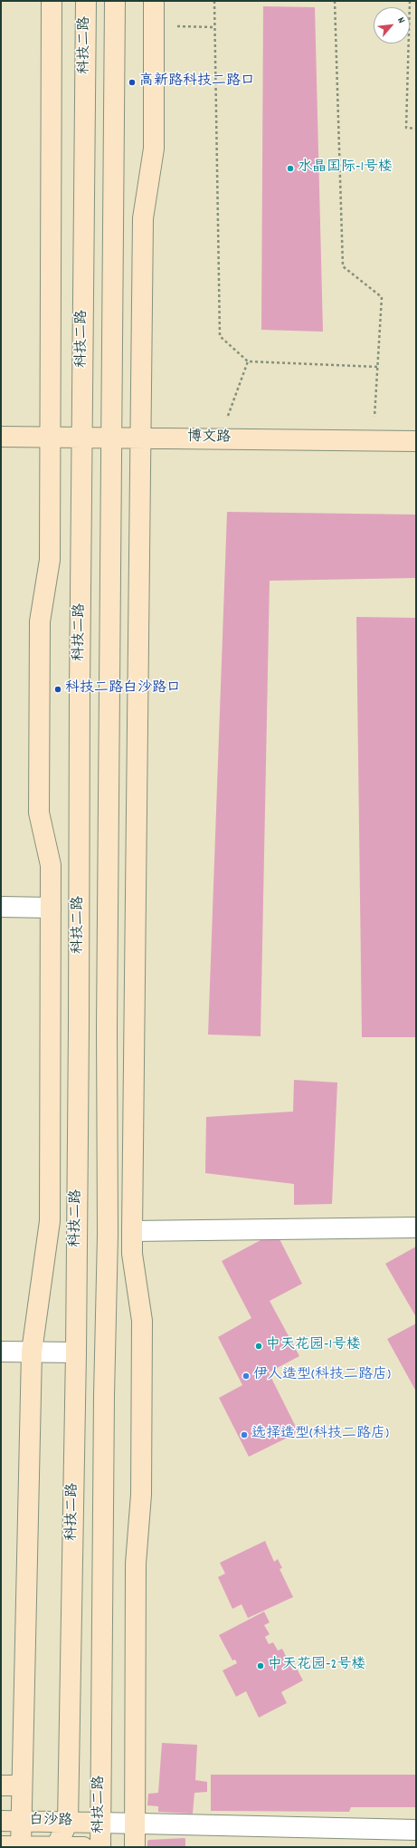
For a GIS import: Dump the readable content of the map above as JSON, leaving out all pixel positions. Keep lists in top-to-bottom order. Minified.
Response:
{"streets":{"street":["科技二路","博文路","白沙路"]},"crossings":[["科技二路","博文路"],["科技二路","白沙路"]],"places":["高新路科技二路口","水晶国际-1号楼","科技二路白沙路口","中天花园-1号楼","伊人造型(科技二路店)","选择造型(科技二路店)","中天花园-2号楼"],"north":"top right"}
